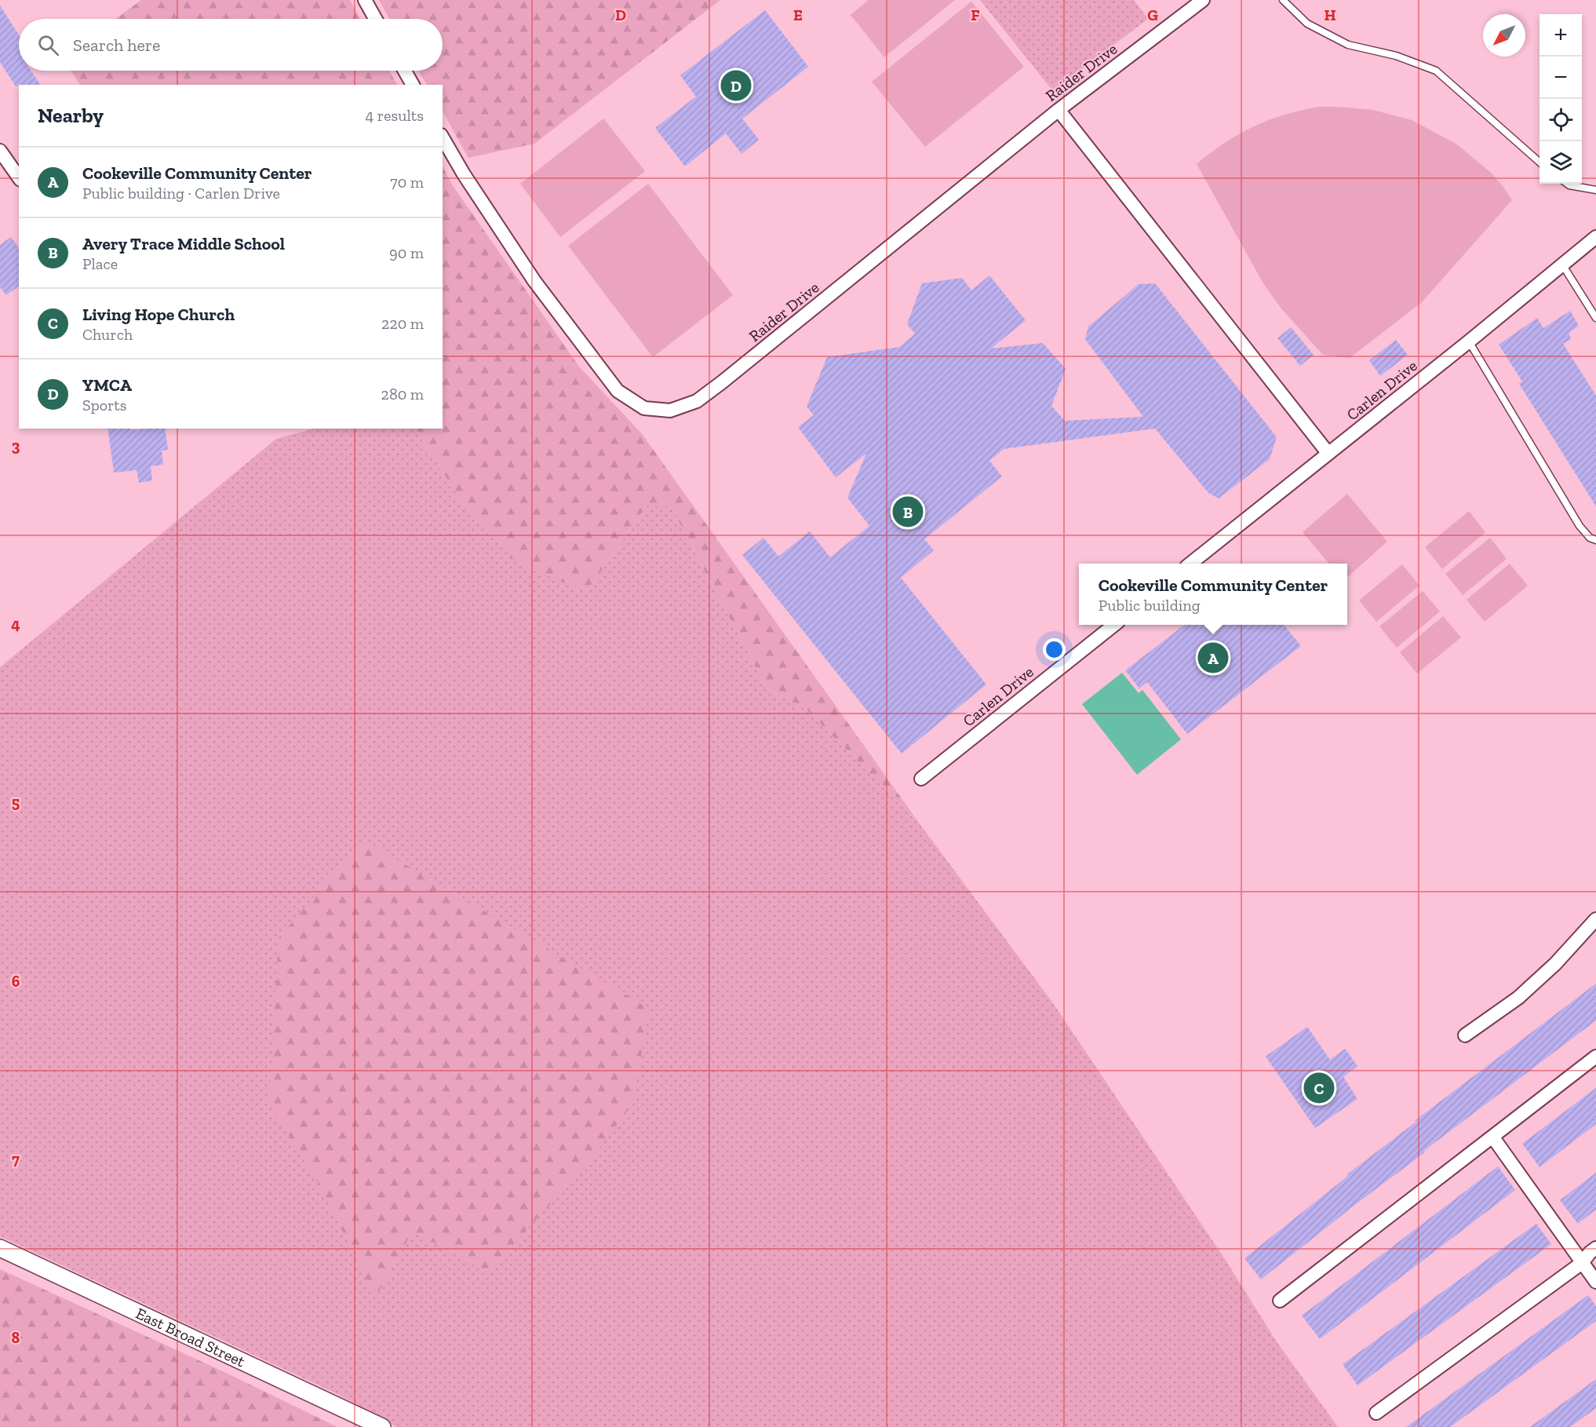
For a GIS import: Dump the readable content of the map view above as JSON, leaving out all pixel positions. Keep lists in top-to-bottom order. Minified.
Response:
{"streets":{"street":["Raider Drive","Carlen Drive","East Broad Street"]},"north":"bottom left","page":{"map_buttons":["+","−"],"search":"Search here","pins":["D","B","A","C"],"heading":["Nearby","4 results"],"list":[{"mark":"A","name":"Cookeville Community Center","note":"Public building · Carlen Drive","value":"70 m"},{"mark":"B","name":"Avery Trace Middle School","note":"Place","value":"90 m"},{"mark":"C","name":"Living Hope Church","note":"Church","value":"220 m"},{"mark":"D","name":"YMCA","note":"Sports","value":"280 m"}],"popup":["Cookeville Community Center","Public building"]},"grid":{"columns":["D","E","F","G","H"],"rows":["3","4","5","6","7","8"]}}
